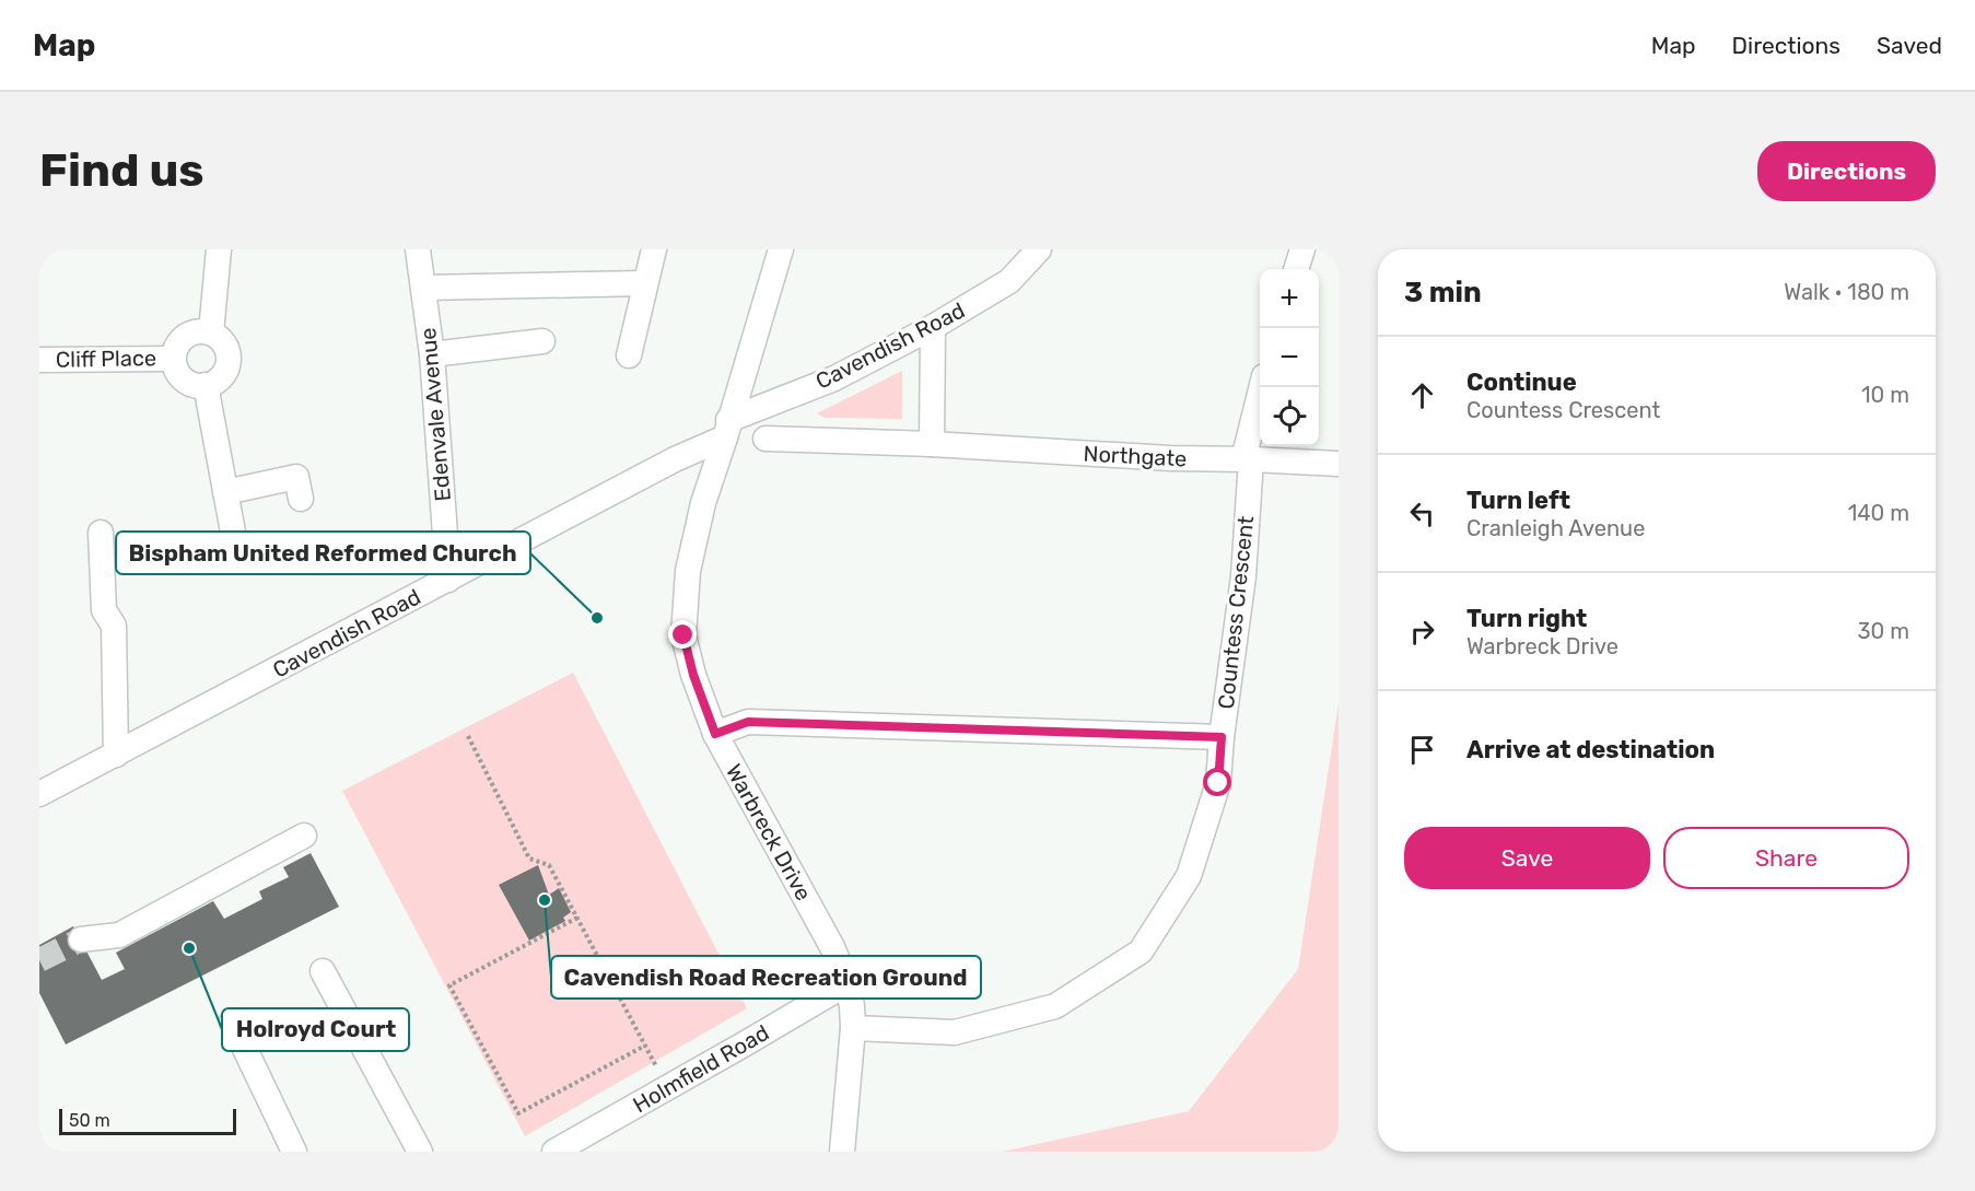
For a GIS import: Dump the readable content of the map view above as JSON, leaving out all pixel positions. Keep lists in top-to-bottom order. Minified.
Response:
{"streets":{"street":["Cavendish Road","Cliff Place","Edenvale Avenue","Northgate","Countess Crescent","Warbreck Drive","Holmfield Road"]},"crossings":[["Cavendish Road","Edenvale Avenue"],["Cavendish Road","Warbreck Drive"],["Northgate","Countess Crescent"],["Countess Crescent","Warbreck Drive"],["Warbreck Drive","Holmfield Road"]],"places":["Bispham United Reformed Church","Cavendish Road Recreation Ground","Holroyd Court"],"scale_bar":"50 m","page":{"header":"Map","nav":["Map","Directions","Saved"],"buttons":["Directions",["Save","Share"]],"title":"Find us","heading":["3 min","Walk · 180 m"],"map_buttons":["+","−"],"list":[["Continue","Countess Crescent","10 m"],["Turn left","Cranleigh Avenue","140 m"],["Turn right","Warbreck Drive","30 m"],"Arrive at destination"],"scale":"50 m"}}
